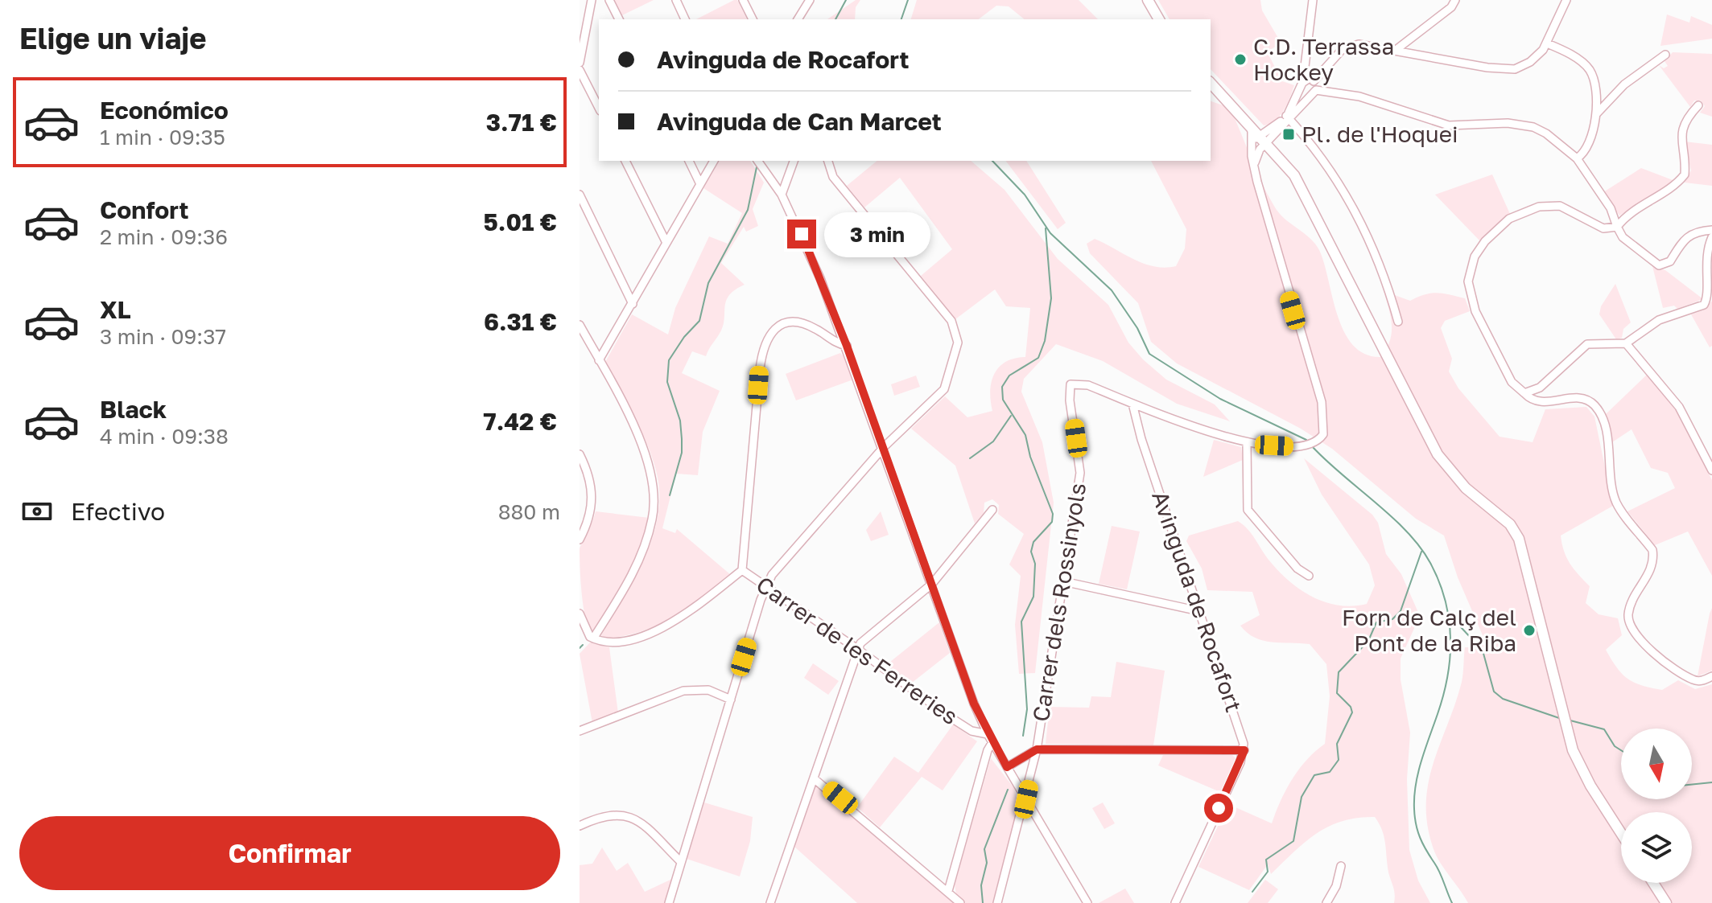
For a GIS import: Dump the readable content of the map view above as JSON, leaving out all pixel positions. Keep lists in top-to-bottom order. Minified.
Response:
{"streets":{"street":["Avinguda de Rocafort","Carrer dels Rossinyols","Carrer de les Ferreries"]},"crossings":[["Avinguda de Rocafort","Carrer dels Rossinyols"]],"places":{"other":["C.D. Terrassa Hockey","Forn de Calç del Pont de la Riba"],"transit":["Pl. de l'Hoquei"]},"north":"bottom","page":{"heading":"Elige un viaje","banner":["Avinguda de Rocafort","Avinguda de Can Marcet"],"list":[{"name":"Económico","note":"1 min · 09:35","value":"3.71 €"},{"name":"Confort","note":"2 min · 09:36","value":"5.01 €"},{"name":"XL","note":"3 min · 09:37","value":"6.31 €"},{"name":"Black","note":"4 min · 09:38","value":"7.42 €"}],"bubble":"3 min","pay":["Efectivo","880 m"],"buttons":"Confirmar"}}
